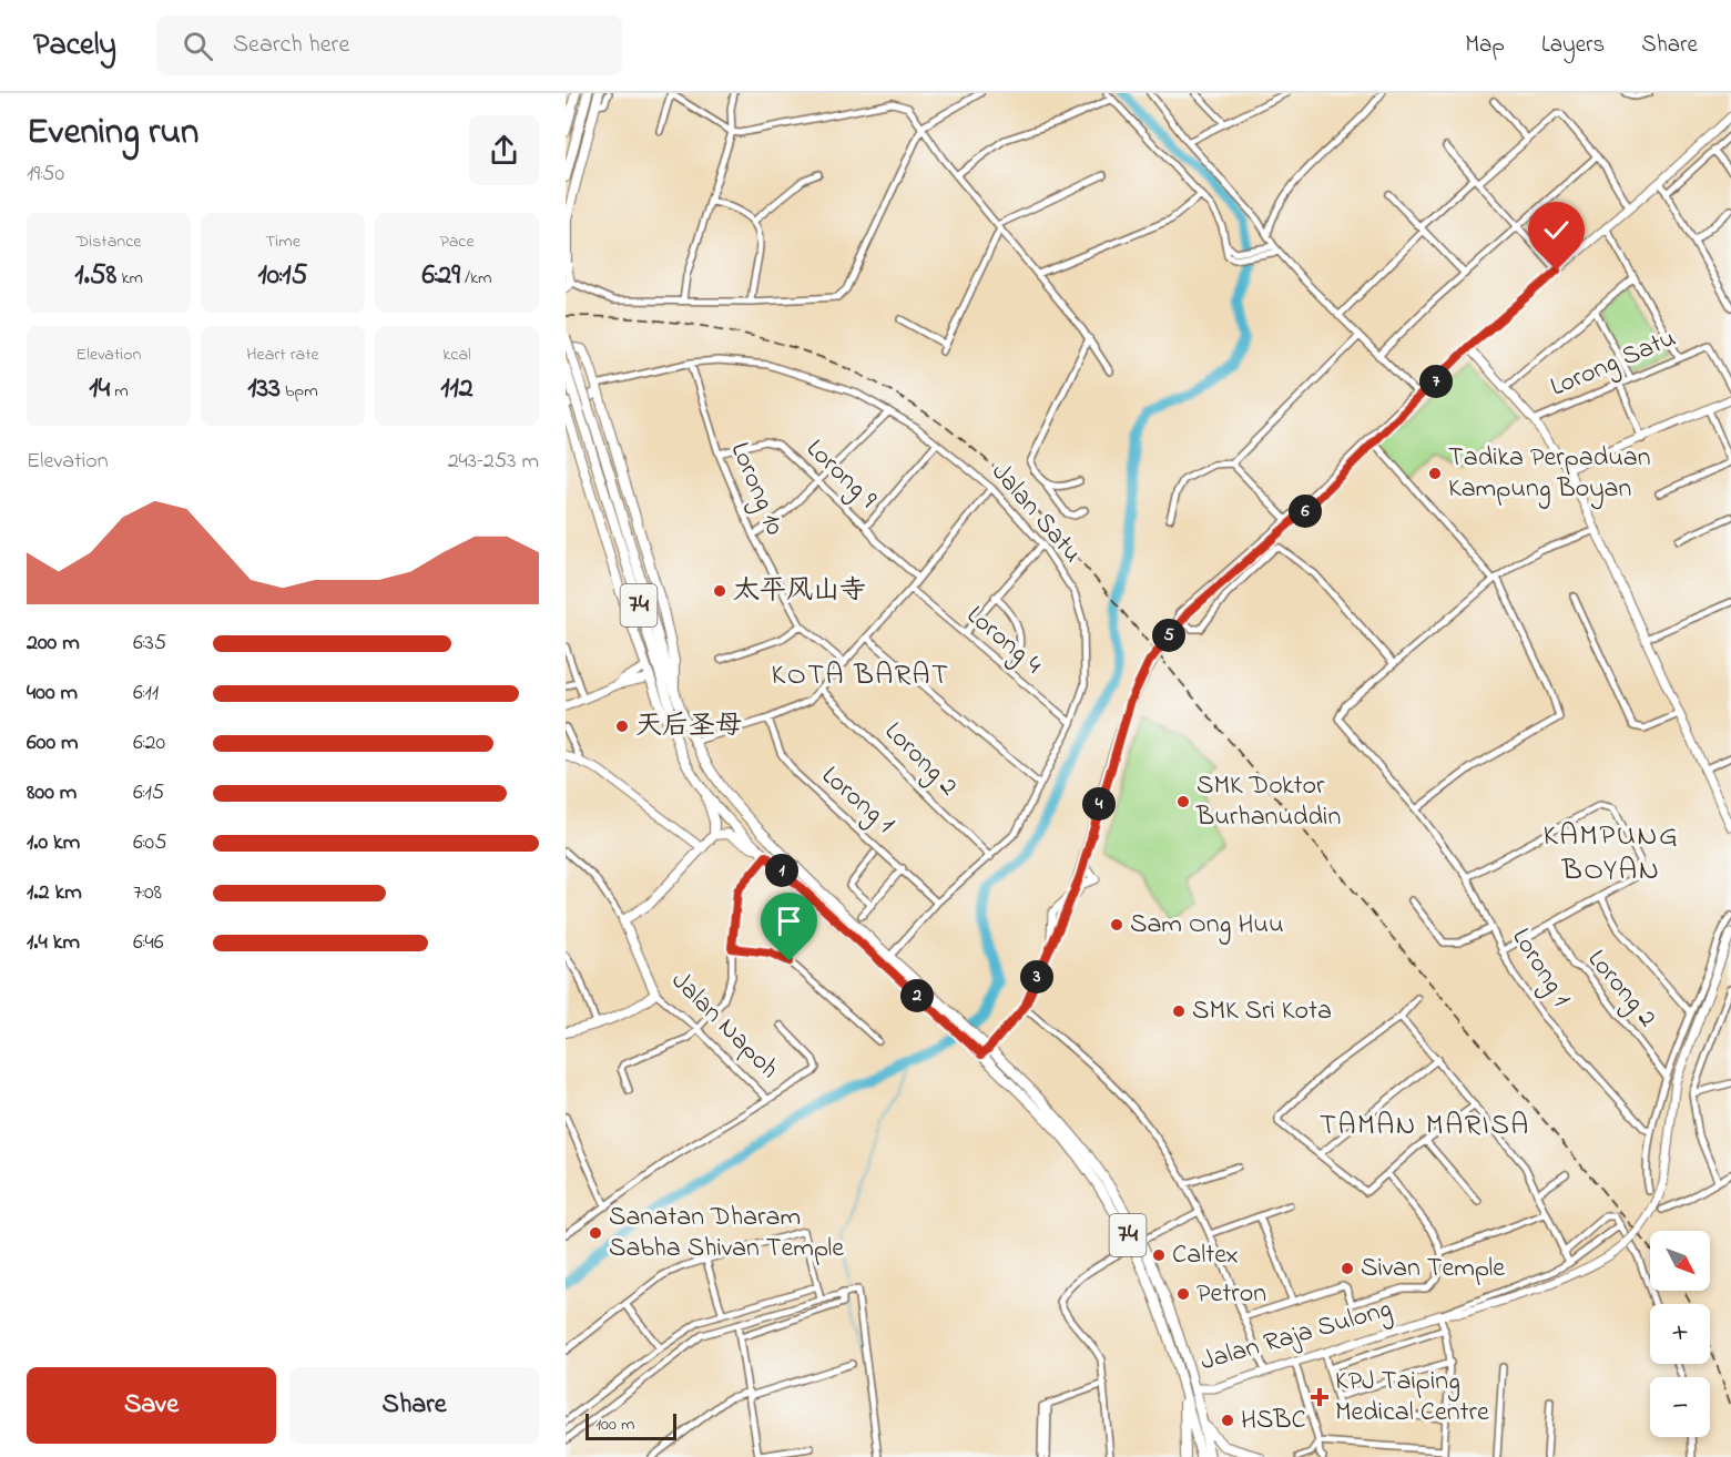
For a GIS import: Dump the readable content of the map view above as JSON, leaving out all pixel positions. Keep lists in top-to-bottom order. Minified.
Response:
{"streets":{"main road":["74","Jalan Napoh"],"street":["Lorong Satu","Lorong 9","Lorong 10","Jalan Satu","Lorong 4","Lorong 2","Lorong 1","Jalan Raja Sulong"]},"crossings":[["Lorong 9","Lorong 10"],["Lorong 10","Jalan Satu"],["Jalan Satu","74"],["Jalan Satu","Lorong 4"],["Jalan Satu","Lorong 2"],["Jalan Satu","Lorong 1"],["74","Jalan Raja Sulong"]],"districts":["KOTA BARAT","KAMPUNG BOYAN","TAMAN MARISA"],"places":{"other":["Tadika Perpaduan Kampung Boyan","太平风山寺","天后圣母","SMK Doktor Burhanuddin","Sam Ong Huu","SMK Sri Kota","Sanatan Dharam Sabha Shivan Temple","Caltex","Sivan Temple","Petron","HSBC"],"health":["KPJ Taiping Medical Centre"]},"scale_bar":"100 m","north":"bottom right","page":{"header":"Pacely","search":"Search here","nav":["Map","Layers","Share"],"heading":["Evening run","19:50"],"stats":[["Distance","1.58 km"],["Time","10:15"],["Pace","6:29 /km"],["Elevation","14 m"],["Heart rate","133 bpm"],["kcal","112"]],"pins":["7","6","5","4","1","3","2"],"chart":["Elevation","243–253 m"],"list":[{"name":"200 m","note":"6:35"},{"name":"400 m","note":"6:11"},{"name":"600 m","note":"6:20"},{"name":"800 m","note":"6:15"},{"name":"1.0 km","note":"6:05"},{"name":"1.2 km","note":"7:08"},{"name":"1.4 km","note":"6:46"}],"map_buttons":["+","−"],"buttons":["Save","Share"],"scale":"100 m"}}
